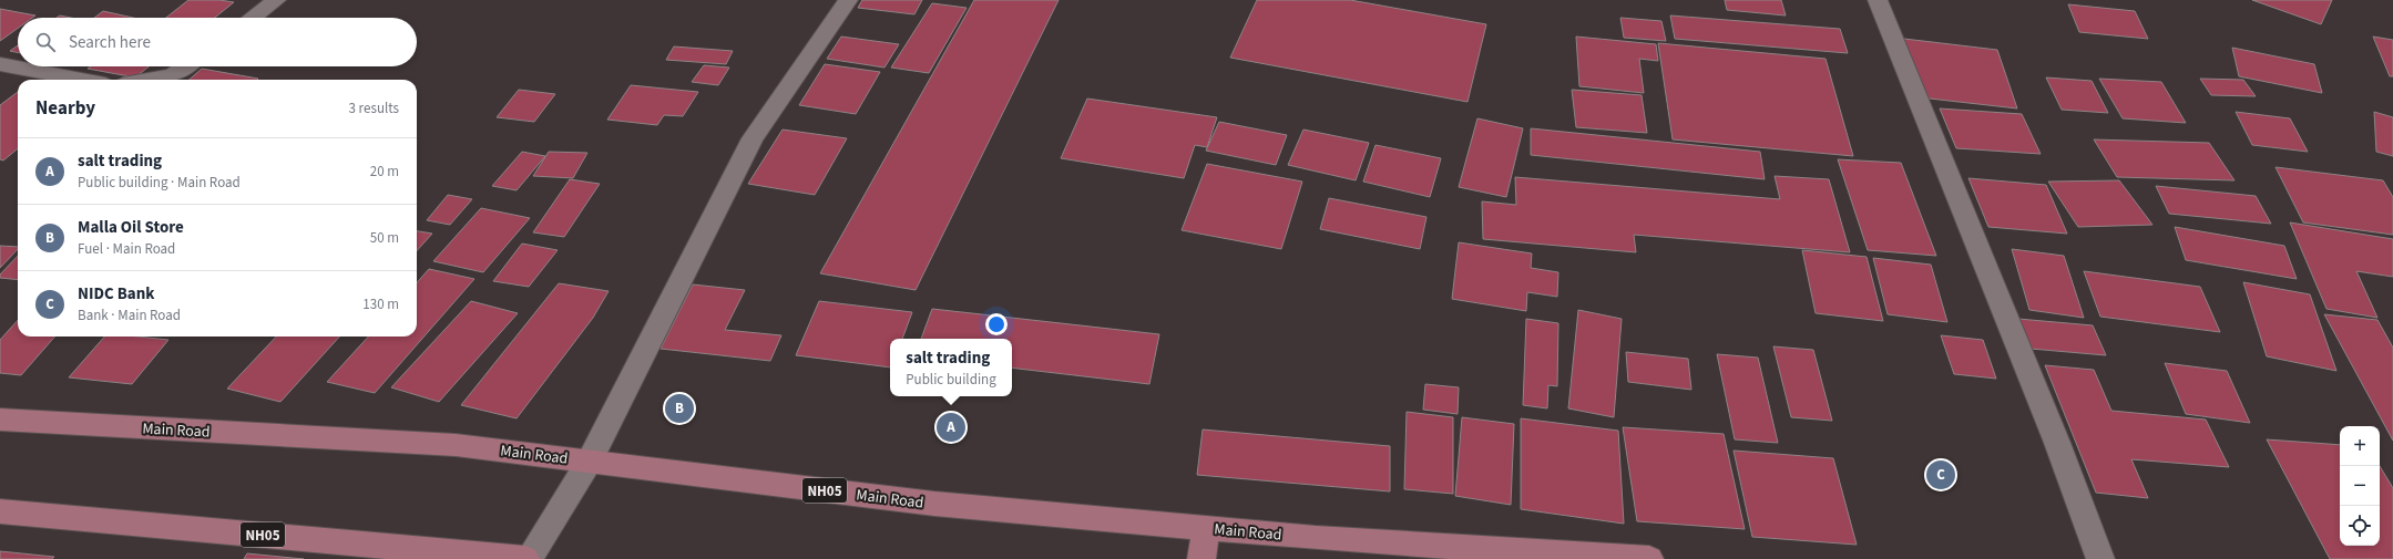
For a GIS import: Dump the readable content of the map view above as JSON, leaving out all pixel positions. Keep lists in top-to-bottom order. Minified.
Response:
{"streets":{"main road":["Main Road","NH05"]},"page":{"search":"Search here","heading":["Nearby","3 results"],"list":[{"mark":"A","name":"salt trading","note":"Public building · Main Road","value":"20 m"},{"mark":"B","name":"Malla Oil Store","note":"Fuel · Main Road","value":"50 m"},{"mark":"C","name":"NIDC Bank","note":"Bank · Main Road","value":"130 m"}],"popup":["salt trading","Public building"],"pins":["B","A","C"],"map_buttons":["+","−"]}}
